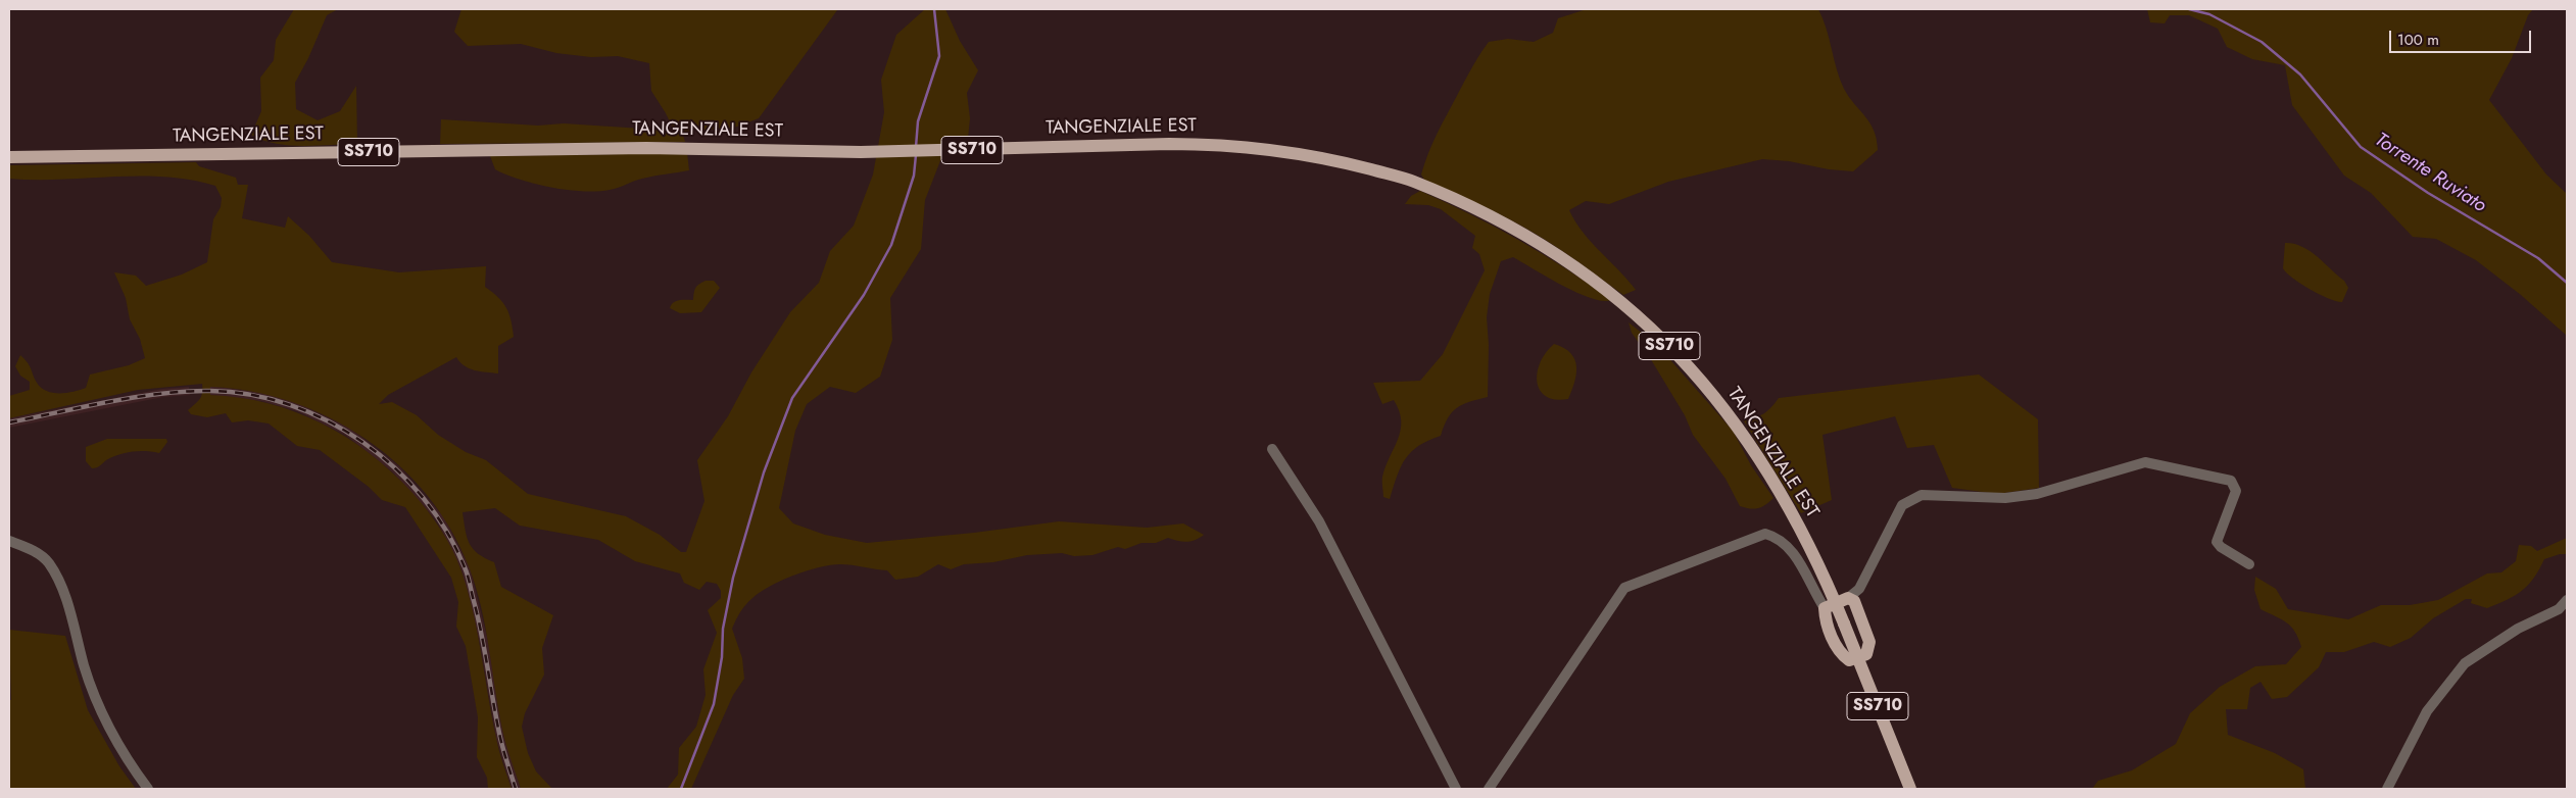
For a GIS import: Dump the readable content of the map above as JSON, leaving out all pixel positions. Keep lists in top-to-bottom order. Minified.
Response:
{"streets":{"main road":["TANGENZIALE EST","SS710"]},"water":["Torrente Ruviato"],"scale_bar":"100 m"}
